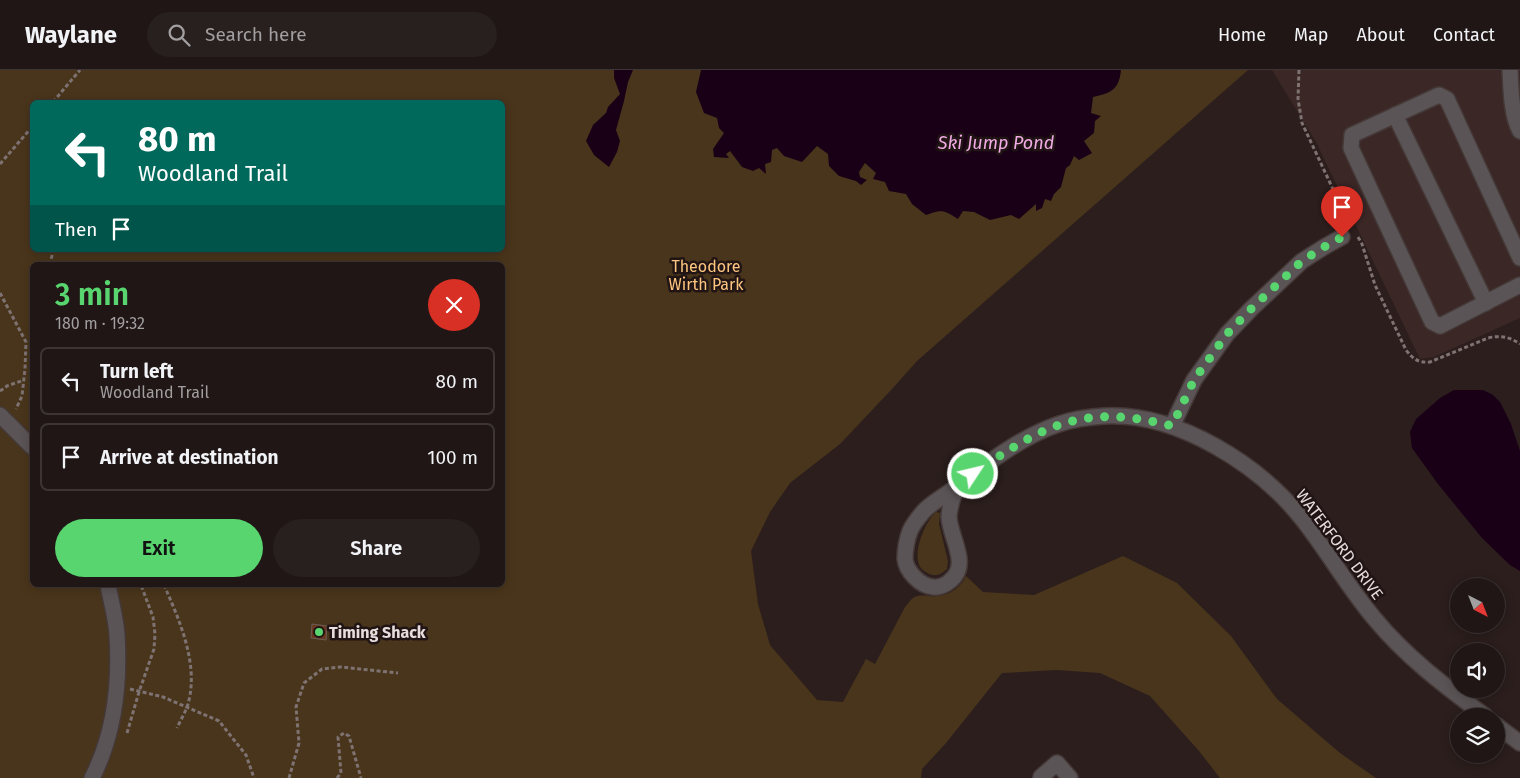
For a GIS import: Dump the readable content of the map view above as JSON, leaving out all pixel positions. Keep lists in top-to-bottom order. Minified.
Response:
{"streets":{"street":["WATERFORD DRIVE"]},"water":["Ski Jump Pond"],"parks":["Theodore Wirth Park"],"places":["Timing Shack"],"north":"bottom right","page":{"header":"Waylane","search":"Search here","nav":["Home","Map","About","Contact"],"turn":["80 m","Woodland Trail"],"then":"Then","heading":["3 min","180 m · 19:32"],"list":[{"name":"Turn left","note":"Woodland Trail","value":"80 m"},{"name":"Arrive at destination","value":"100 m"}],"buttons":["Exit","Share"]}}
